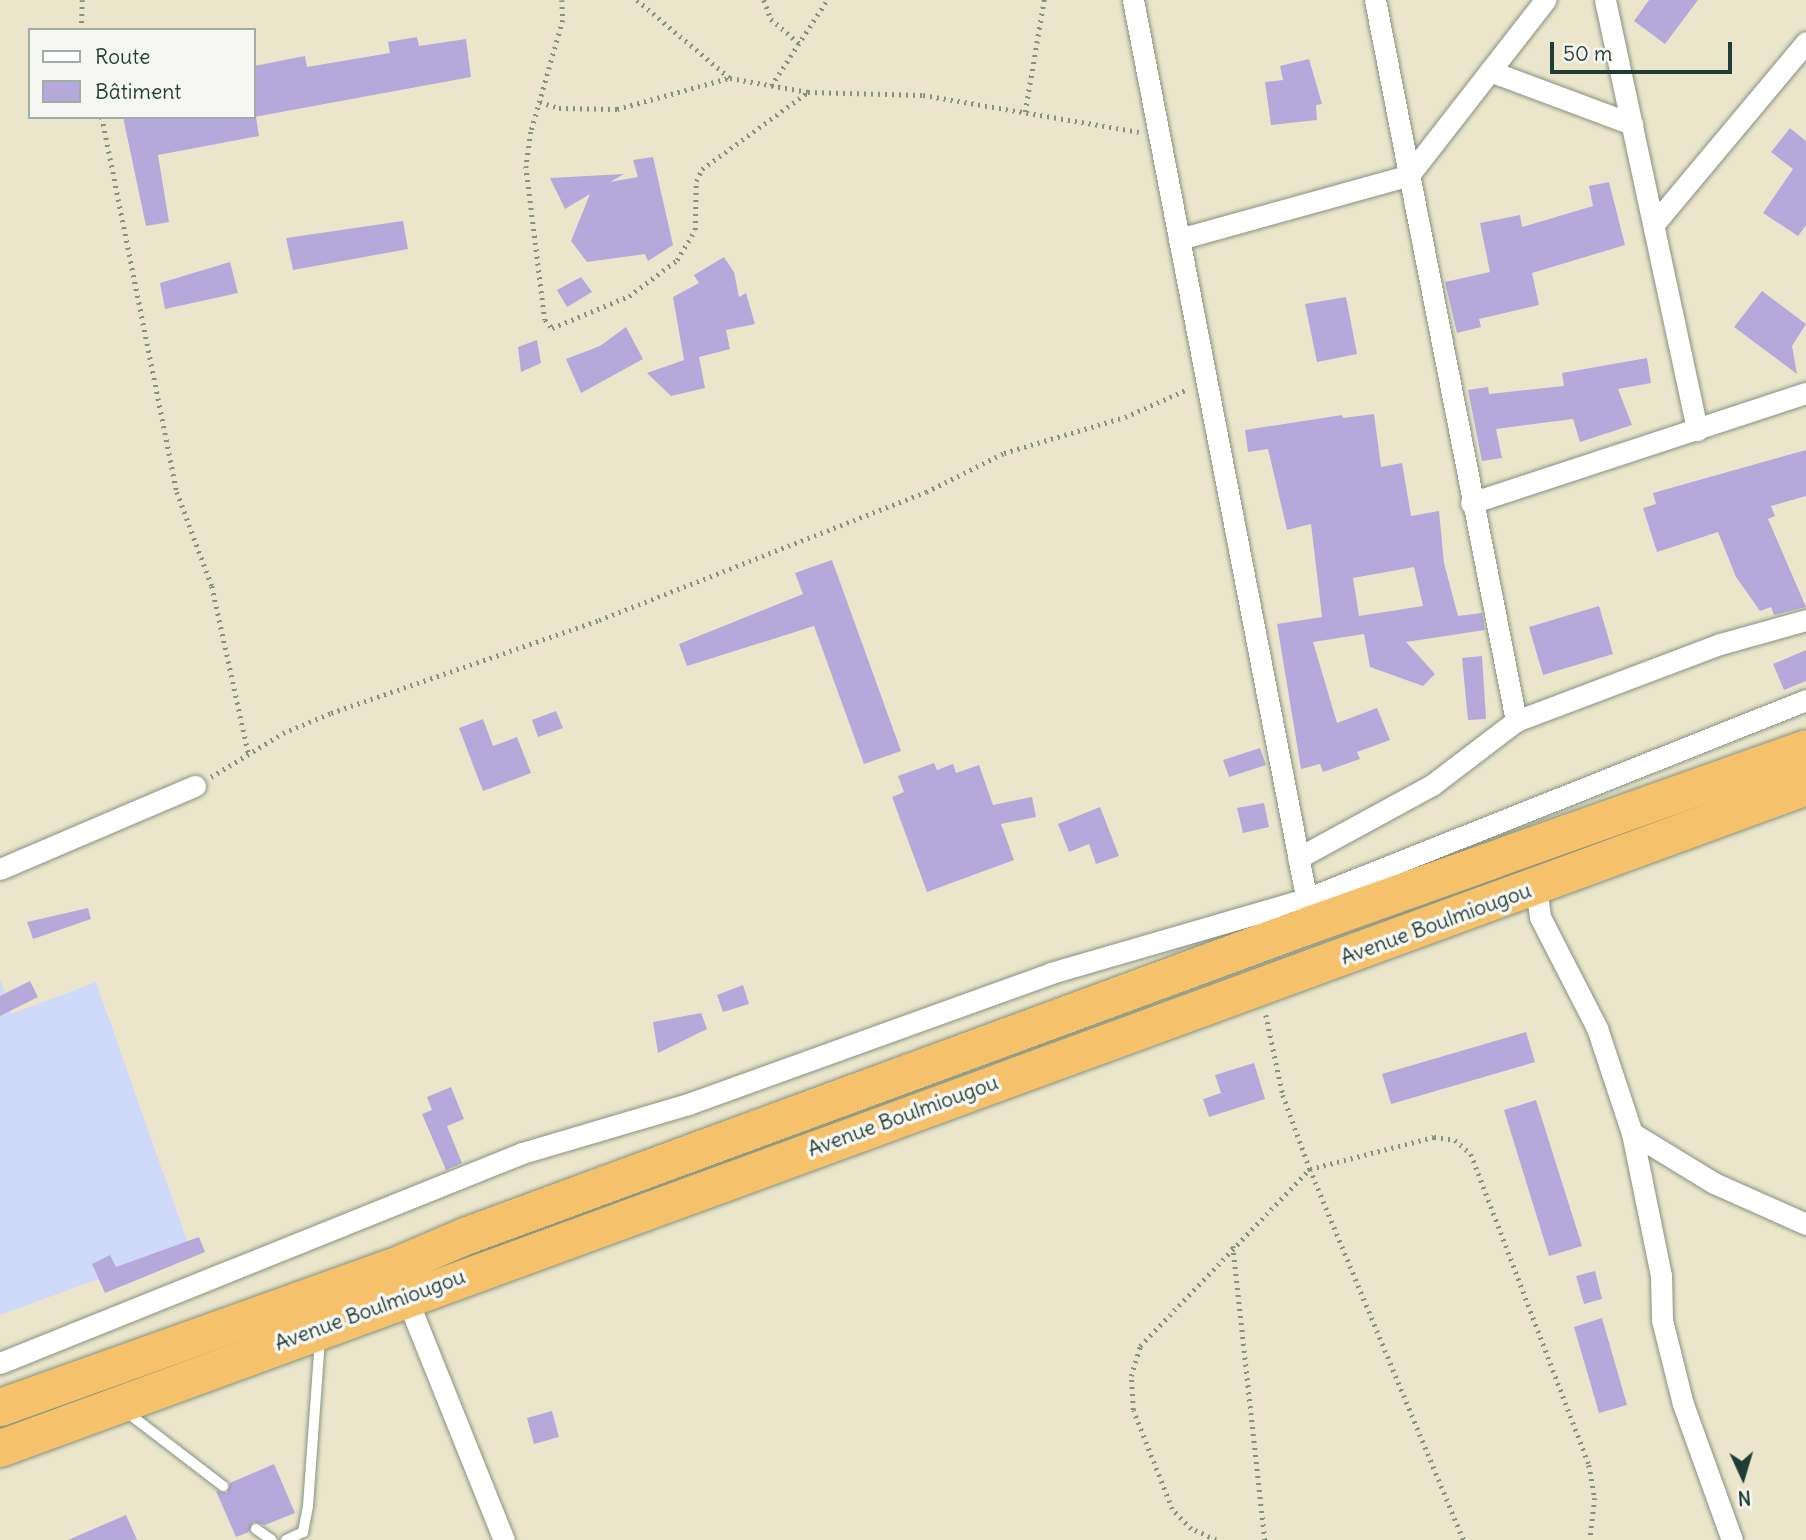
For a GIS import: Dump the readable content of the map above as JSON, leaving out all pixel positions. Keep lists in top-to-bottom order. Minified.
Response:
{"streets":{"highway":["Avenue Boulmiougou"]},"legend":["Route","Bâtiment"],"scale_bar":"50 m","north":"bottom"}
